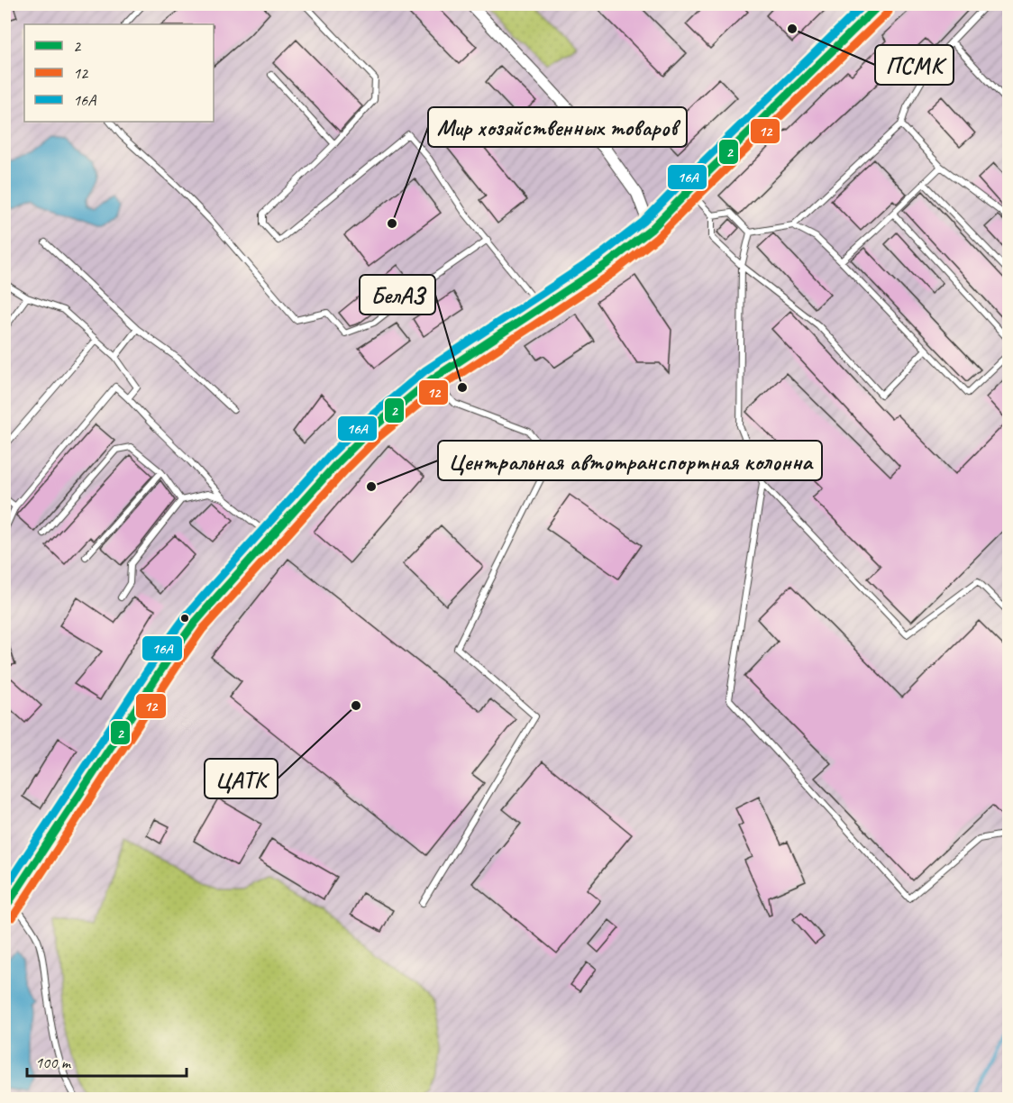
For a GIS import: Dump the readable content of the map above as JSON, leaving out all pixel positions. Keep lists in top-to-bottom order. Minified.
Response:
{"places":["ПСМК","Мир хозяйственных товаров","БелАЗ","Центральная автотранспортная колонна","ЦАТК"],"lines":["transit line 2","transit line 16А","transit line 12"],"legend":["2","12","16А"],"scale_bar":"100 m"}
